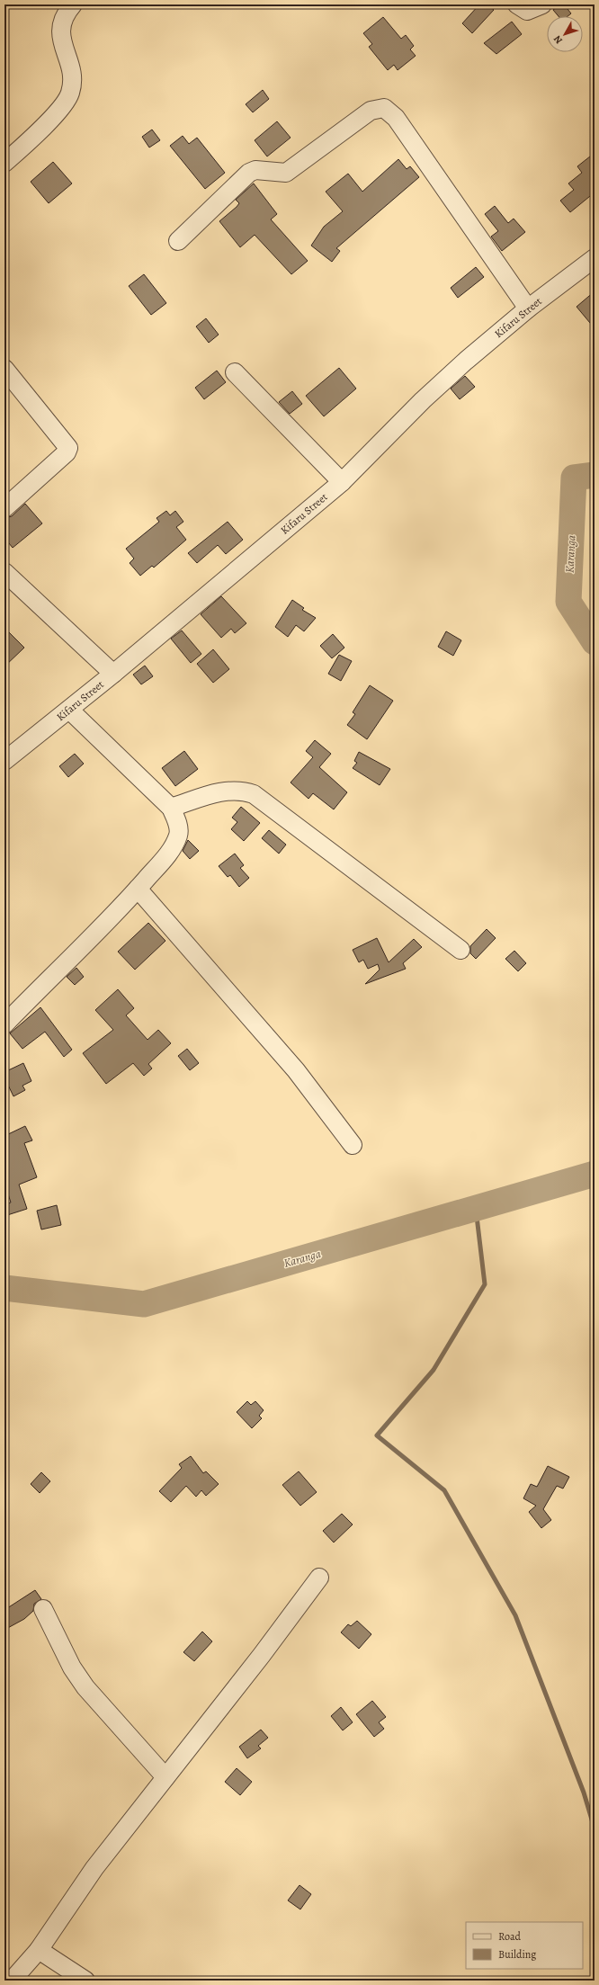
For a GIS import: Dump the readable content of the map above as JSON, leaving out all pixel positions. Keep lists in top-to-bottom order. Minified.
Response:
{"streets":{"street":["Kifaru Street"]},"water":["Karanga"],"legend":["Road","Building"],"north":"bottom left"}
